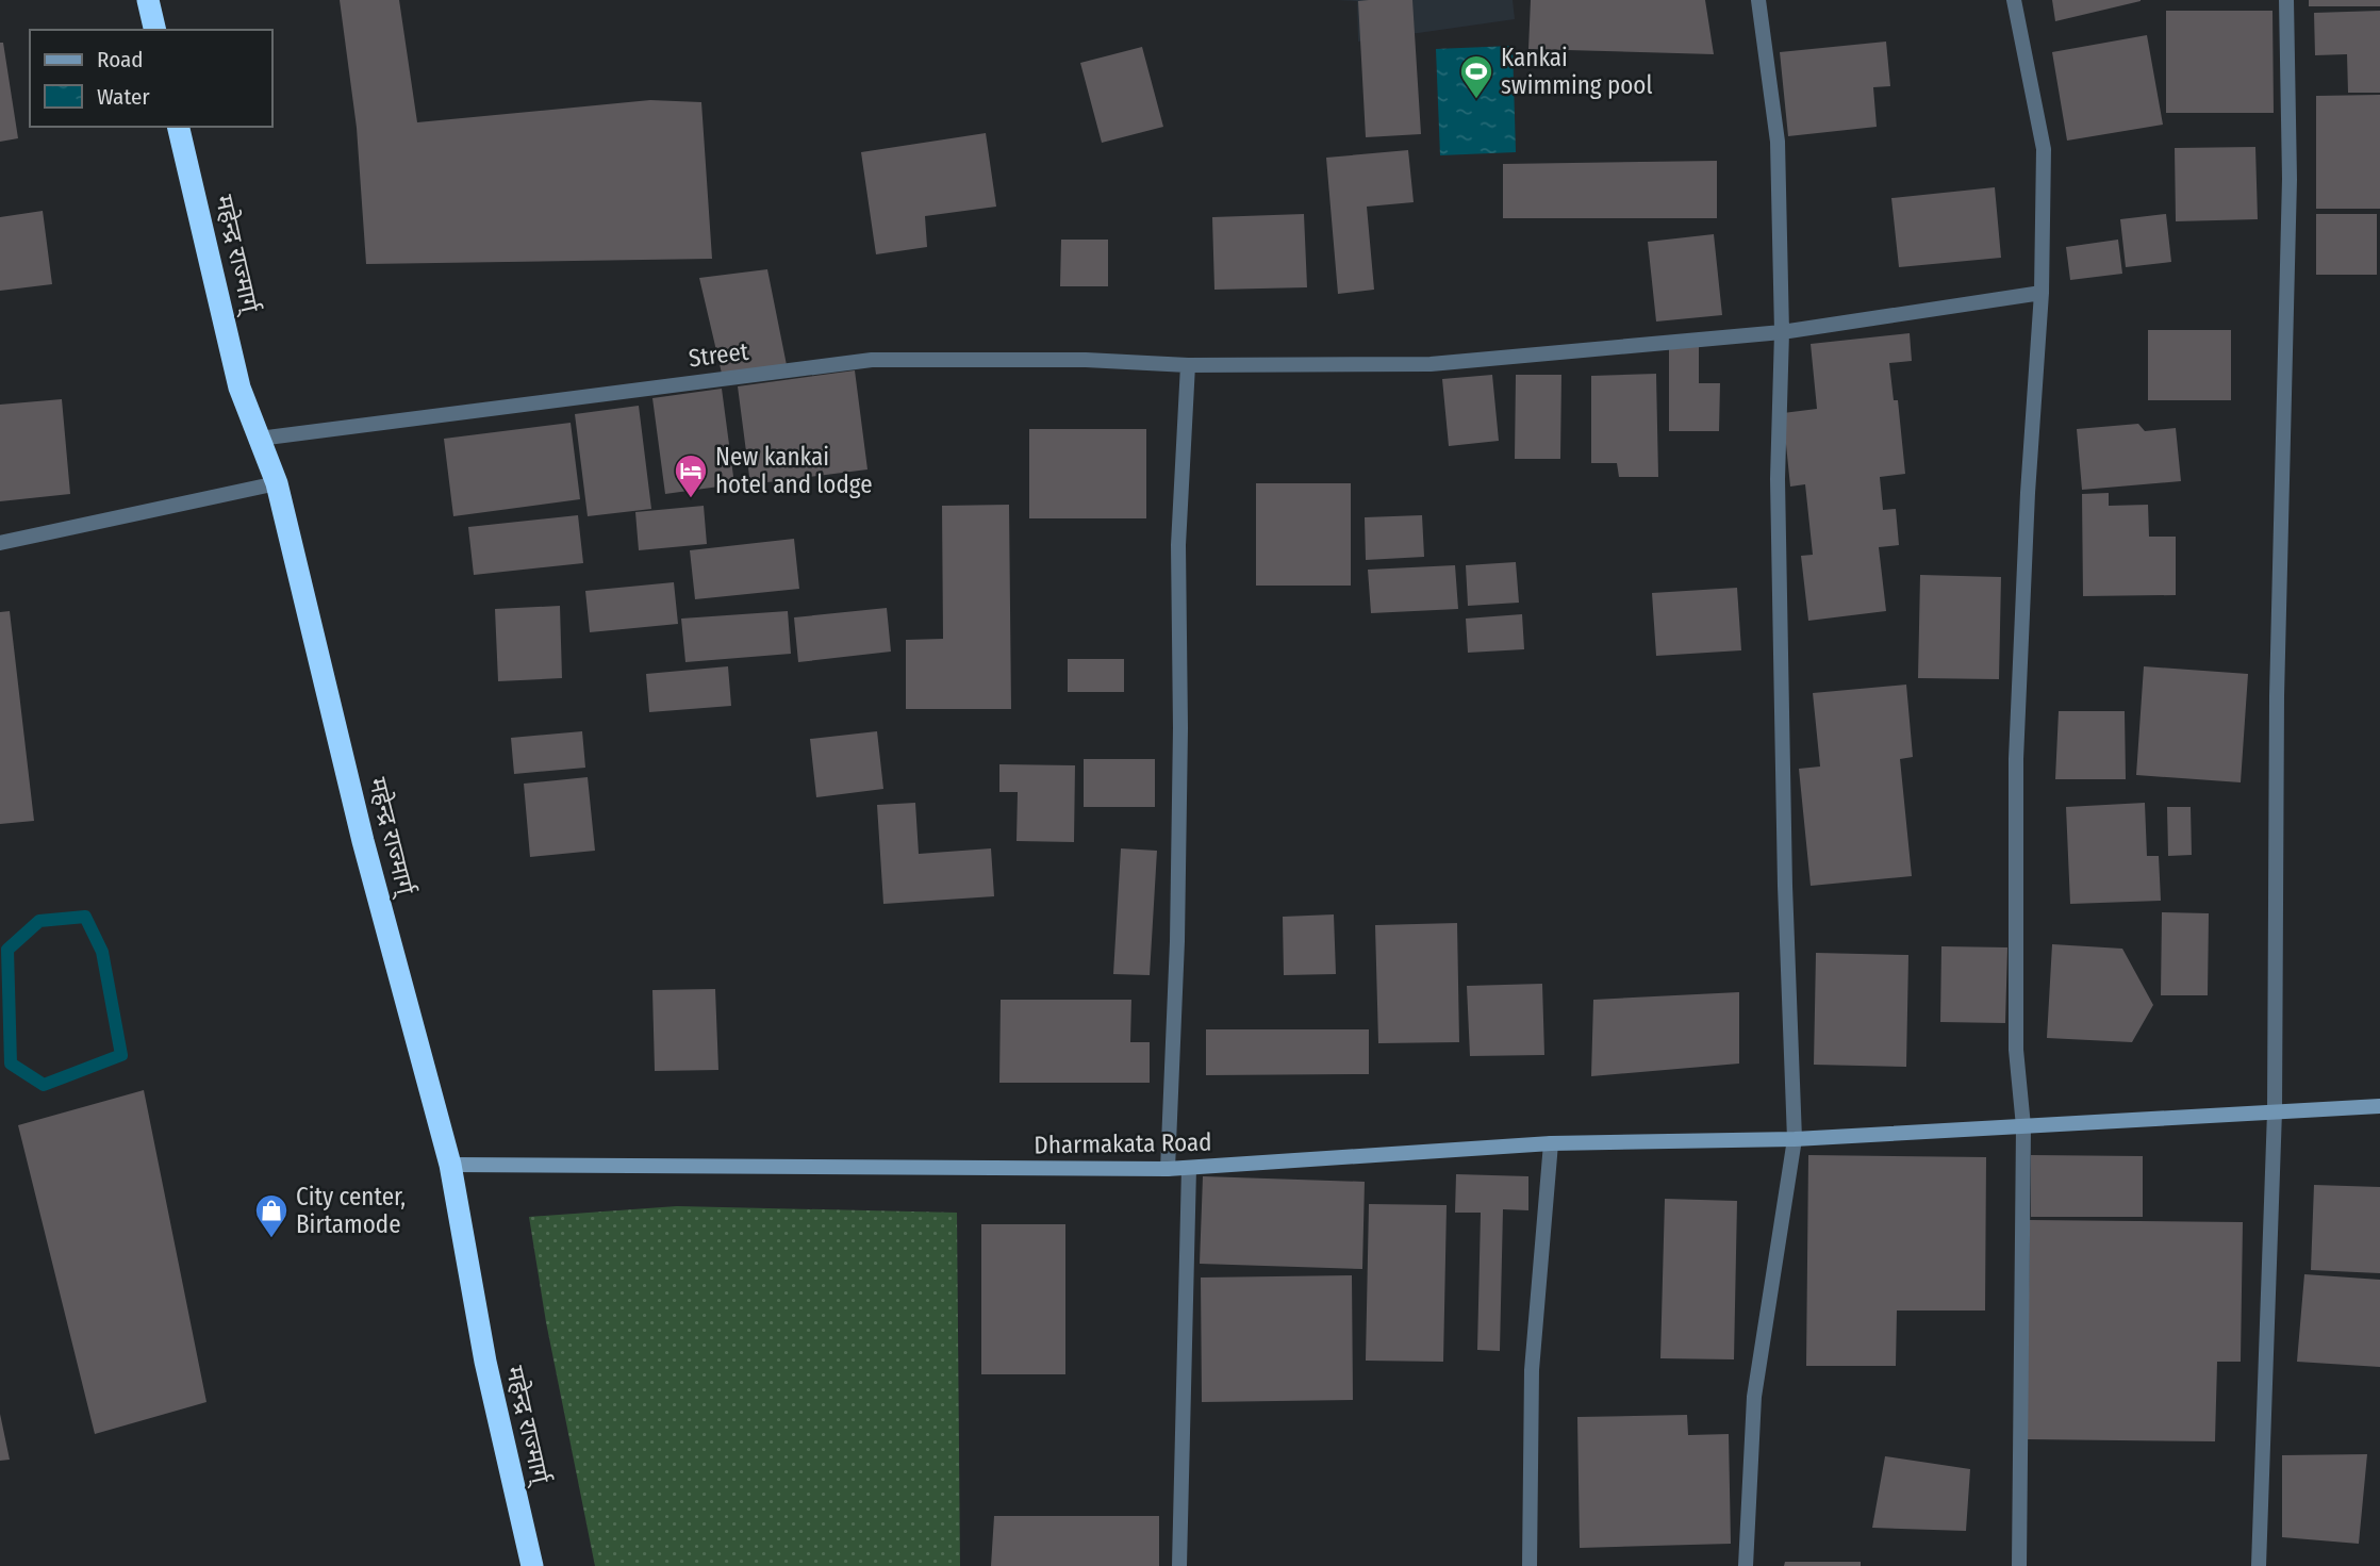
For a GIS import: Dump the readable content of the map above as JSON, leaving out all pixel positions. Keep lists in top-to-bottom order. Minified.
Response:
{"streets":{"highway":["महेन्द्र राज्मार्ग्"],"street":["Street","Dharmakata Road"]},"crossings":[["महेन्द्र राज्मार्ग्","Street"],["महेन्द्र राज्मार्ग्","Dharmakata Road"]],"places":{"sports":["Kankai swimming pool"],"hotel":["New kankai hotel and lodge"],"shop":["City center, Birtamode"]},"legend":["Road","Water"]}
